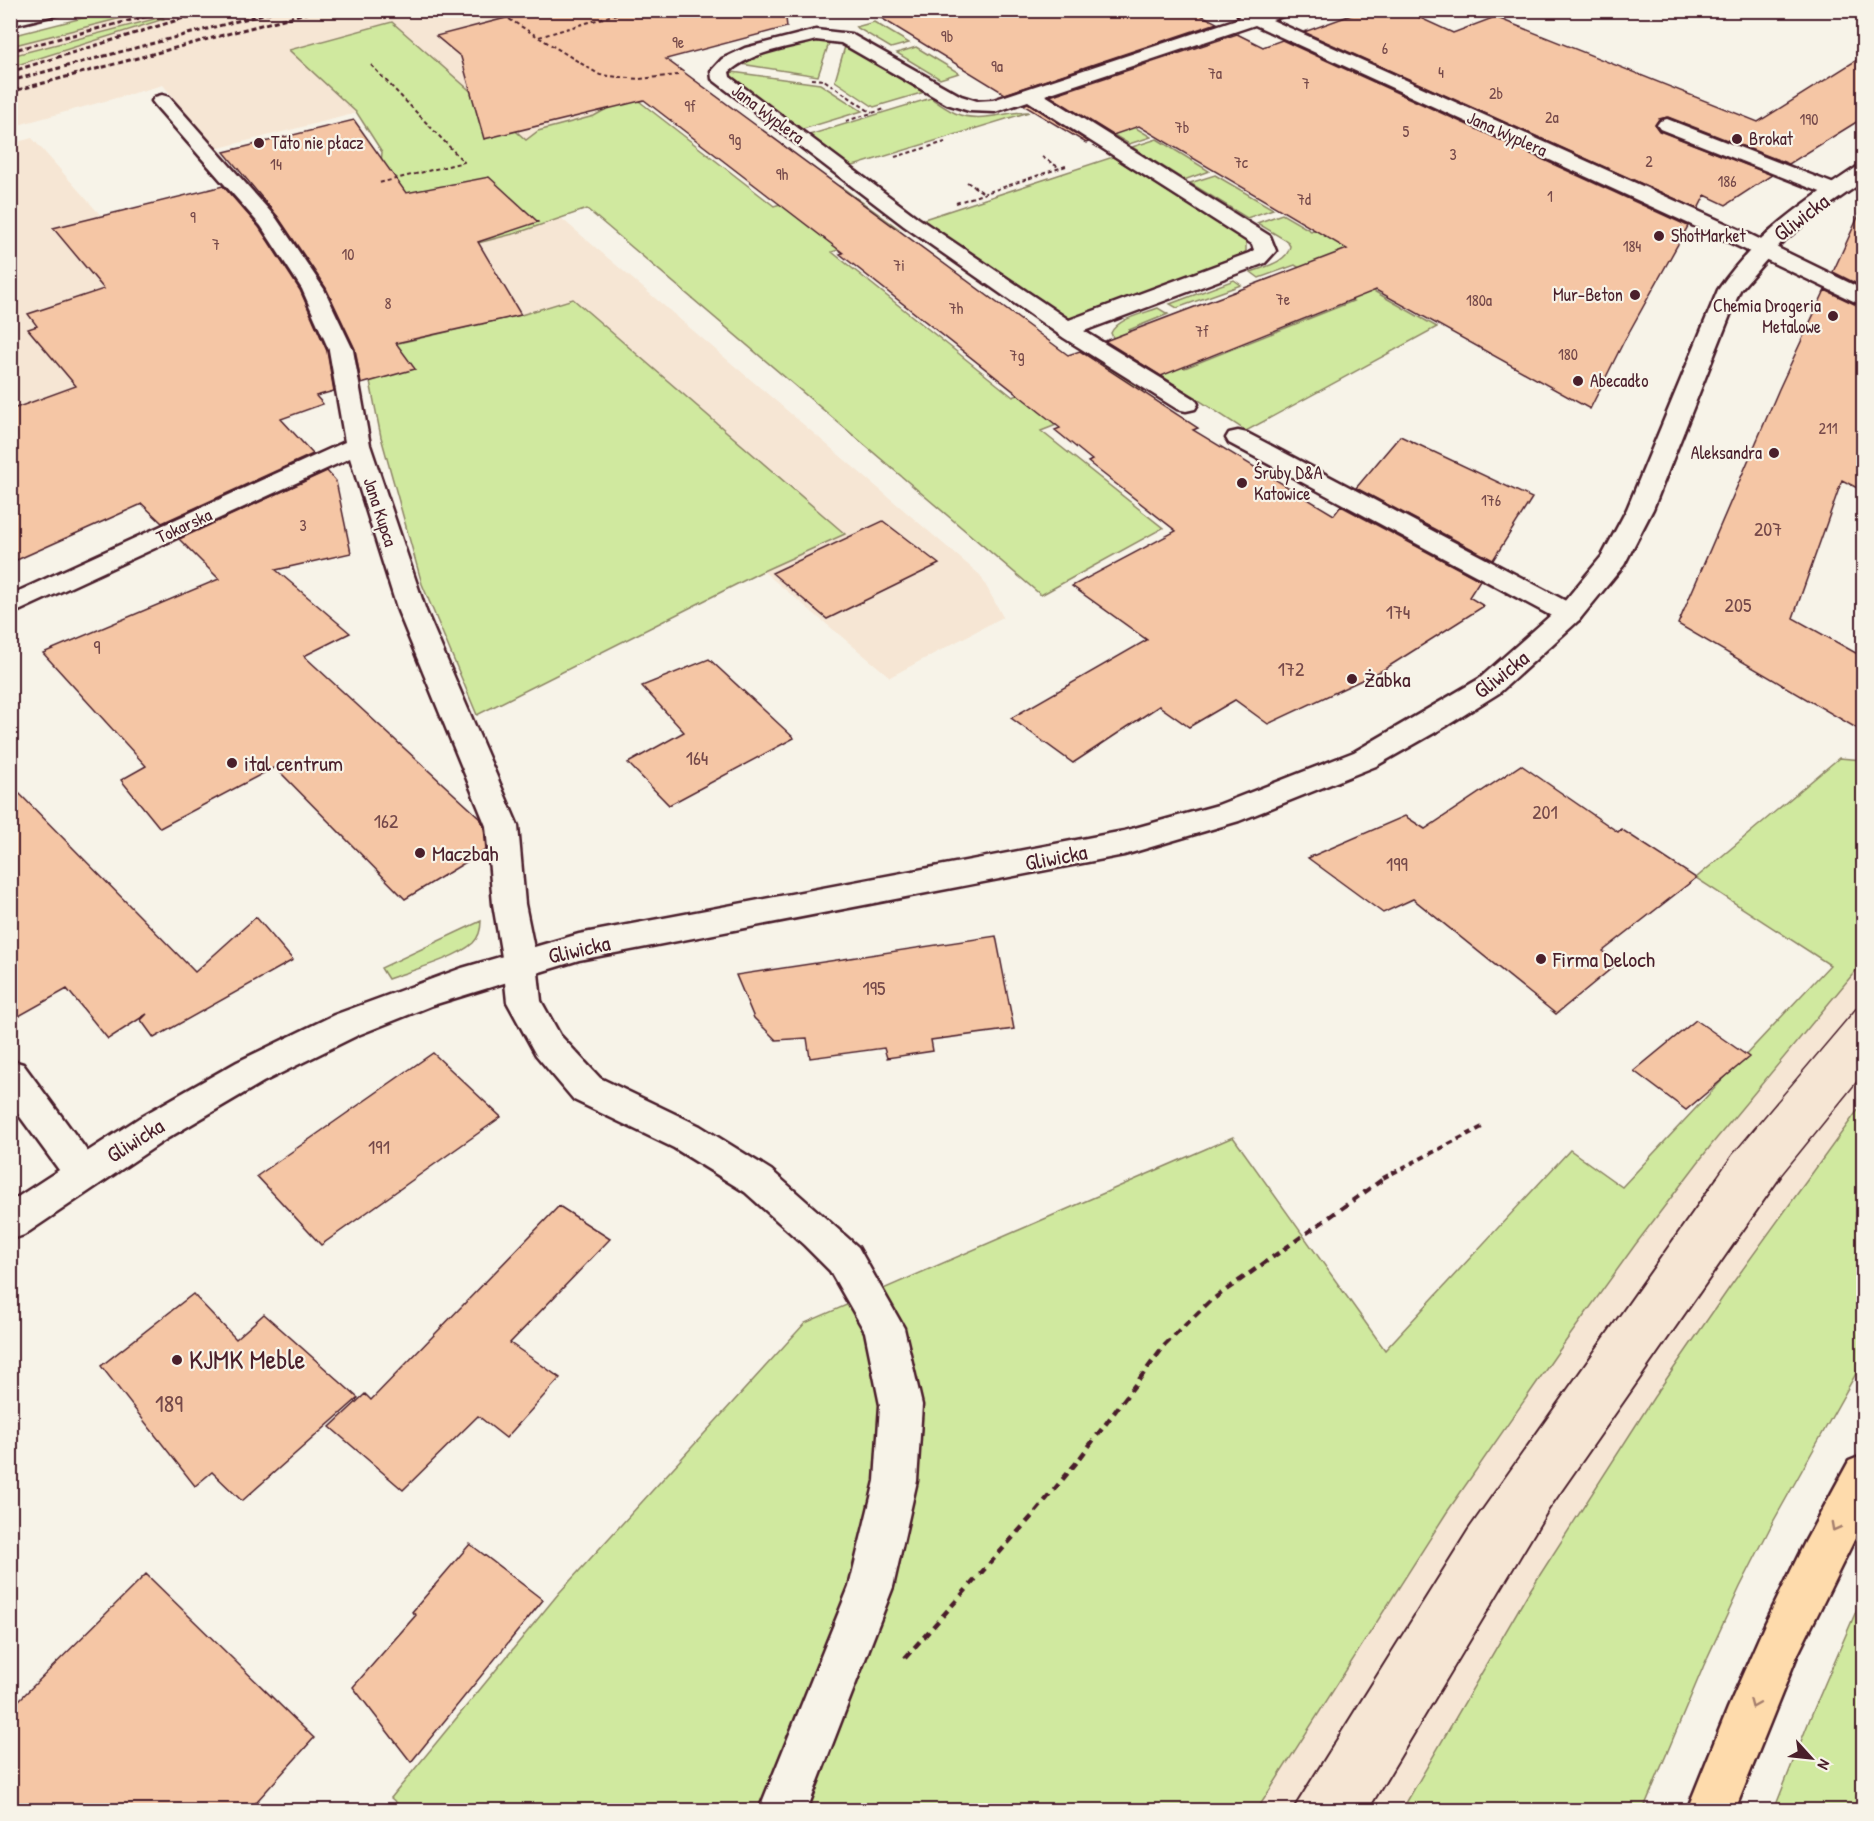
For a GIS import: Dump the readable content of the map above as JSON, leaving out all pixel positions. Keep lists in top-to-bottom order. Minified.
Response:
{"streets":{"street":["Jana Wyplera","Gliwicka","Jana Kupca","Tokarska"]},"crossings":[["Jana Wyplera","Gliwicka"],["Gliwicka","Jana Kupca"],["Jana Kupca","Tokarska"]],"places":["Brokat","Tato nie płacz","ShotMarket","Mur-Beton","Chemia Drogeria Metalowe","Abecadło","Aleksandra","Śruby D&A Katowice","Żabka","ital centrum","Maczbah","Firma Deloch","KJMK Meble"],"house_numbers":["9b","9e","6","9a","4","7a","7","2b","9f","2a","190","7b","5","9g","3","2","7c","14","9h","186","1","7d","9","7","184","10","7i","7e","180a","8","7h","7f","180","7g","211","176","3","207","205","174","9","172","164","201","162","199","195","191","189"],"north":"bottom right"}
